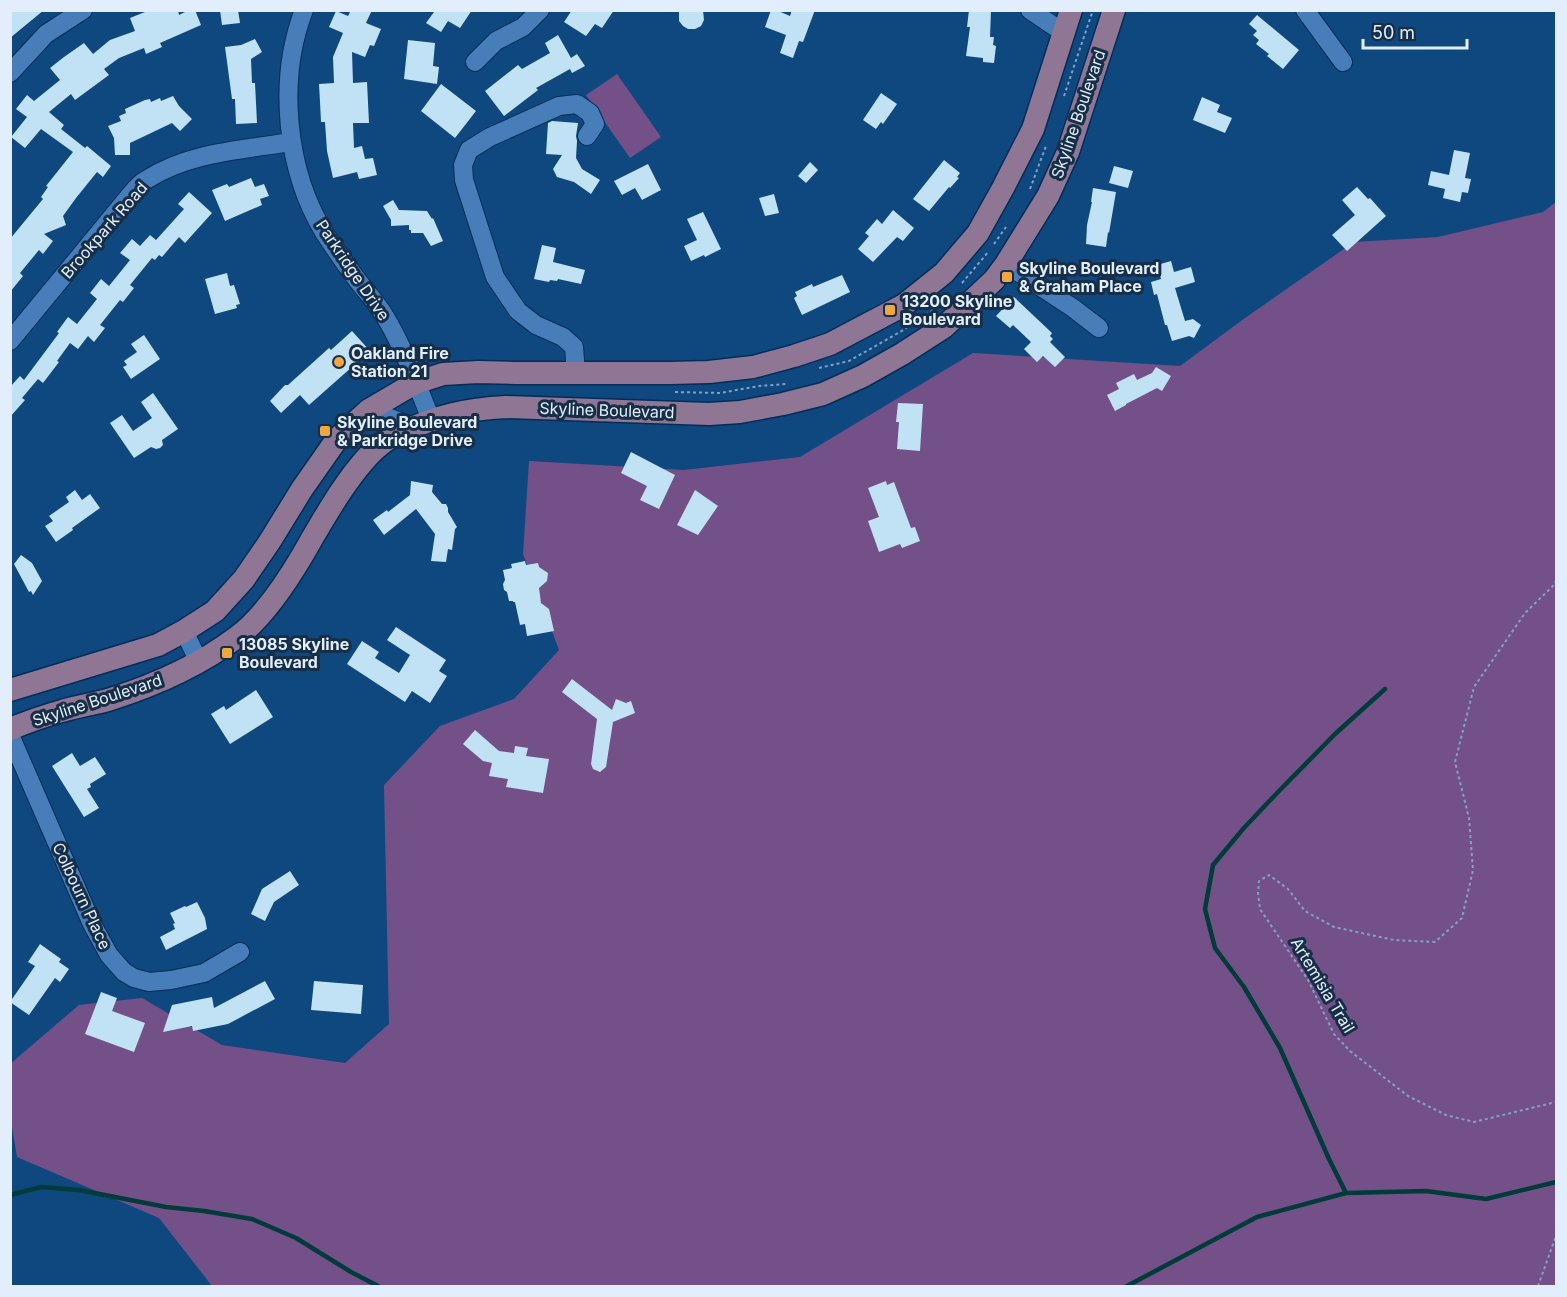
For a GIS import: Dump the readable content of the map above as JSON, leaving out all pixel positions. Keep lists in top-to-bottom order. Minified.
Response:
{"streets":{"main road":["Skyline Boulevard"],"street":["Brookpark Road","Parkridge Drive","Colbourn Place"],"path":["Artemisia Trail"]},"crossings":[["Skyline Boulevard","Parkridge Drive"],["Brookpark Road","Parkridge Drive"]],"places":{"transit":["Skyline Boulevard & Graham Place","13200 Skyline Boulevard","Skyline Boulevard & Parkridge Drive","13085 Skyline Boulevard"],"other":["Oakland Fire Station 21"]},"scale_bar":"50 m"}
